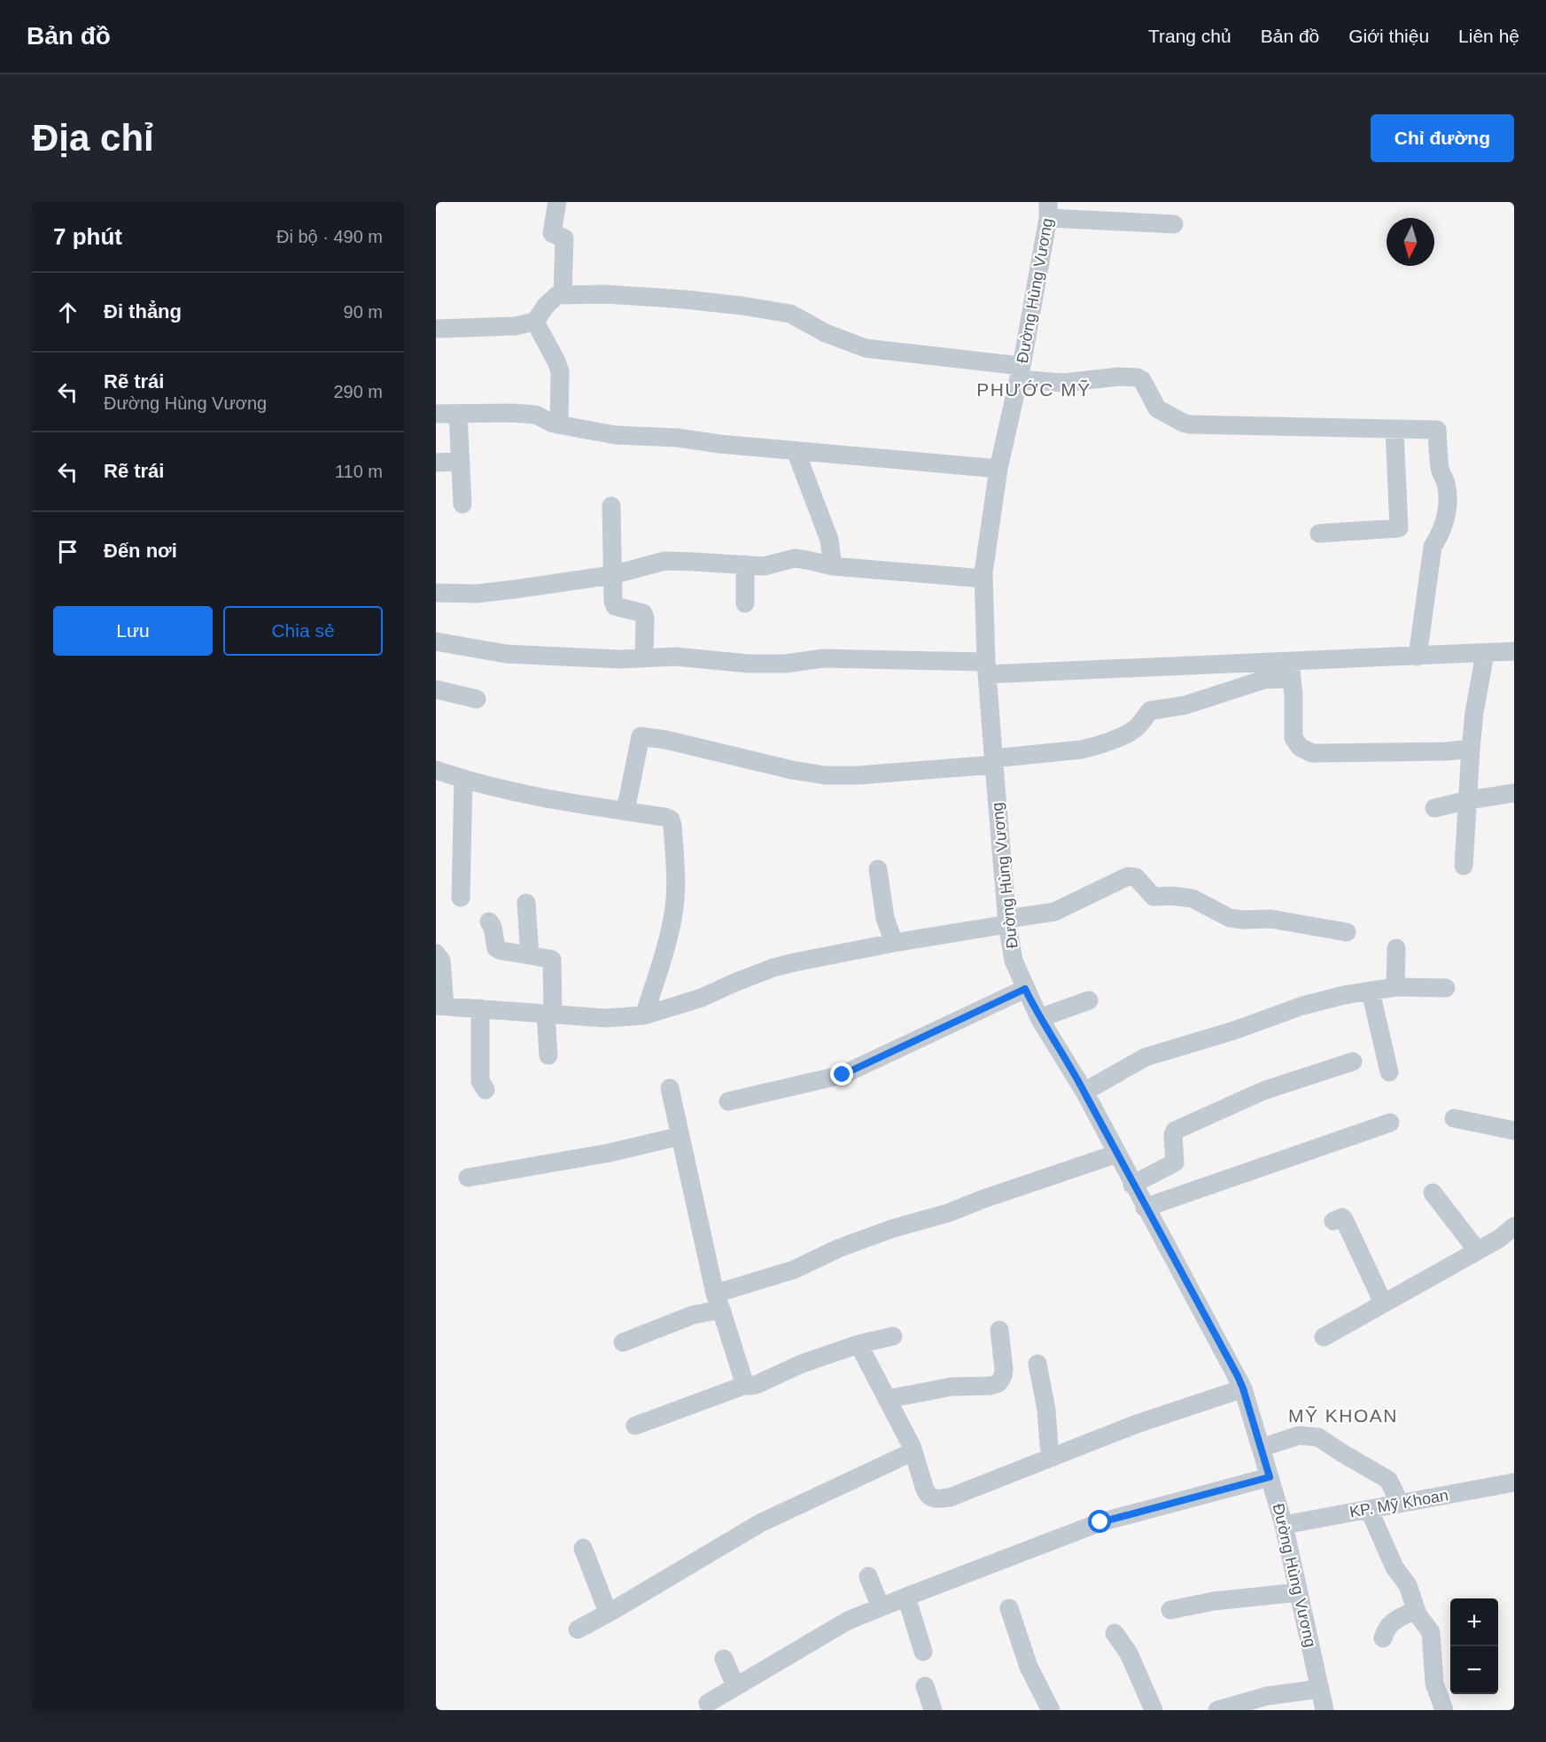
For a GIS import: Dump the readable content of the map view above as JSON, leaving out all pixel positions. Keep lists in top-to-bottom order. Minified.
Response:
{"streets":{"street":["Đường Hùng Vương","KP. Mỹ Khoan"]},"crossings":[["Đường Hùng Vương","KP. Mỹ Khoan"]],"districts":["PHƯỚC MỸ","MỸ KHOAN"],"north":"bottom","page":{"header":"Bản đồ","nav":["Trang chủ","Bản đồ","Giới thiệu","Liên hệ"],"buttons":["Chỉ đường",["Lưu","Chia sẻ"]],"title":"Địa chỉ","heading":["7 phút","Đi bộ · 490 m"],"list":[["Đi thẳng","90 m"],["Rẽ trái","Đường Hùng Vương","290 m"],["Rẽ trái","110 m"],"Đến nơi"],"map_buttons":["+","−"]}}
